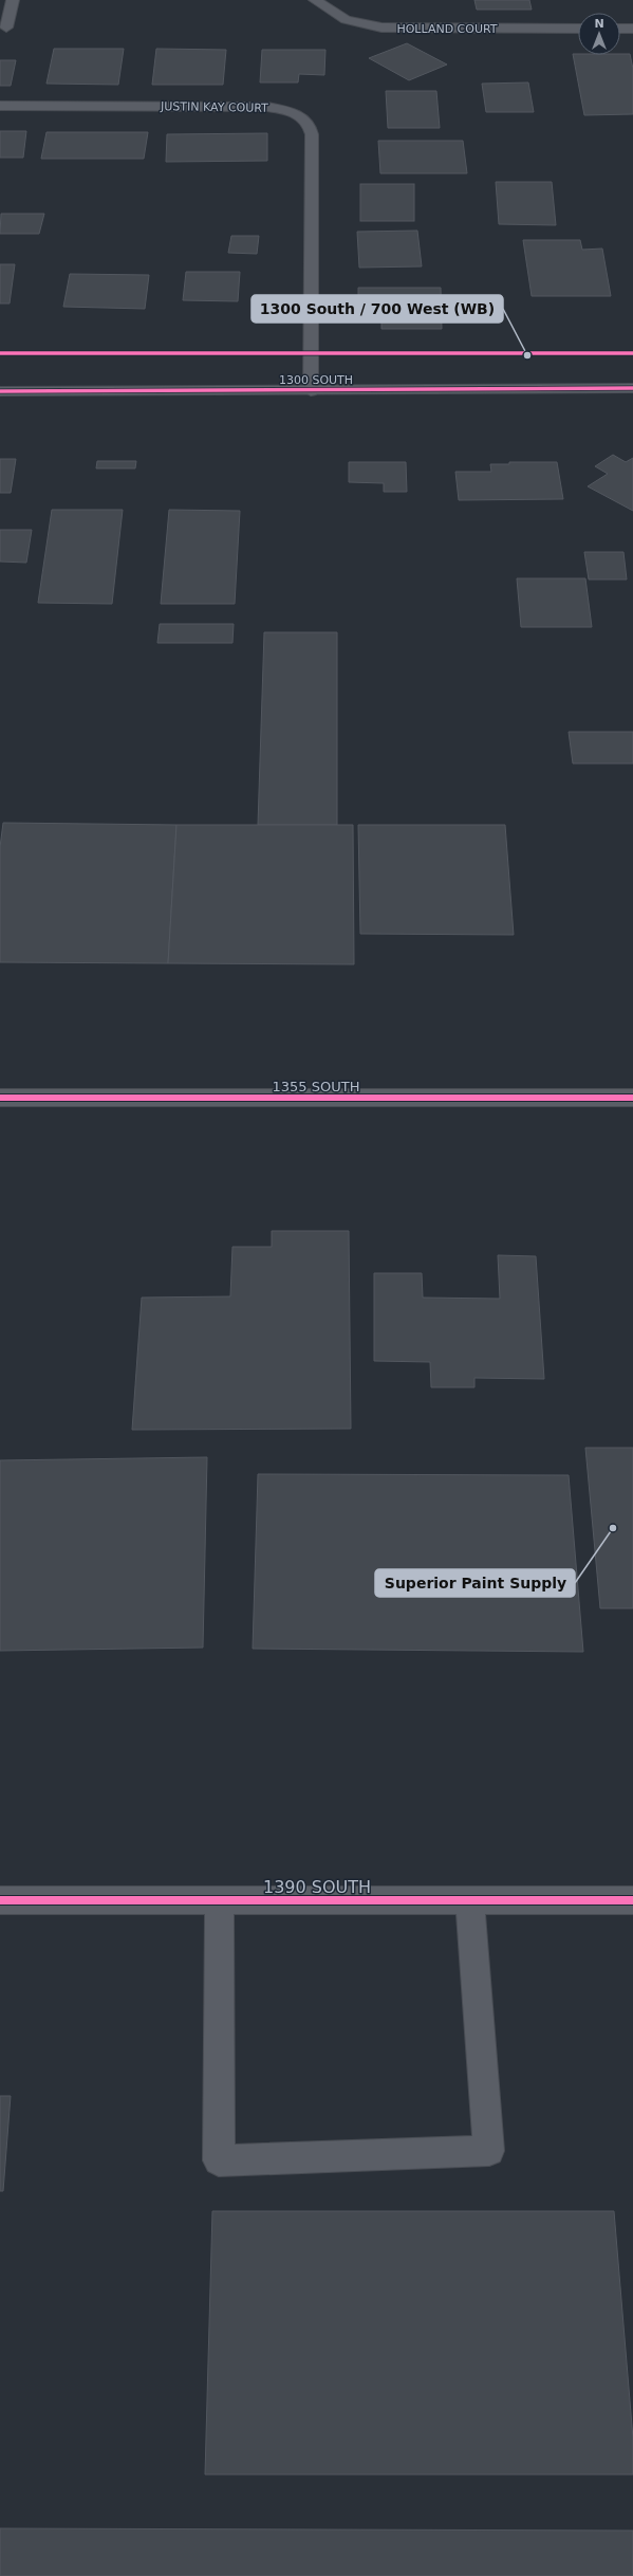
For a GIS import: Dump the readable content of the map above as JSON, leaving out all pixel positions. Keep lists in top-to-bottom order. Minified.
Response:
{"streets":{"main road":["1300 SOUTH"],"street":["HOLLAND COURT","JUSTIN KAY COURT","1355 SOUTH","1390 SOUTH"]},"crossings":[["JUSTIN KAY COURT","1300 SOUTH"]],"places":["1300 South / 700 West (WB)","Superior Paint Supply"],"north":"top"}
